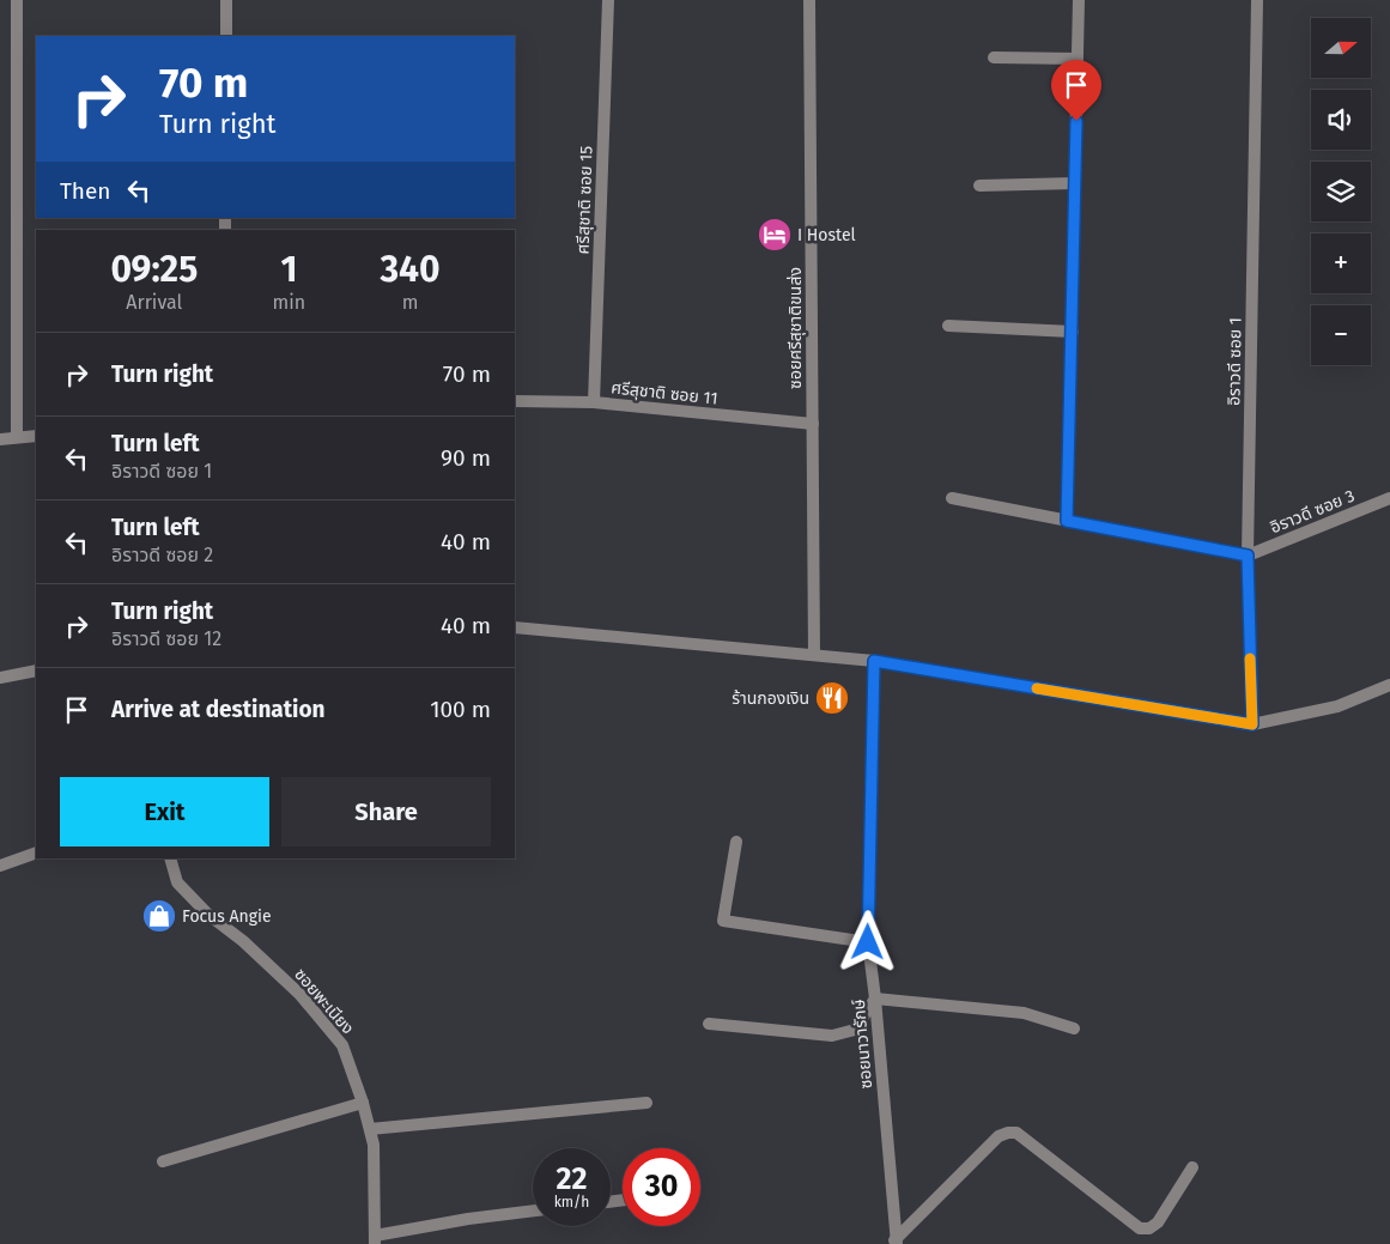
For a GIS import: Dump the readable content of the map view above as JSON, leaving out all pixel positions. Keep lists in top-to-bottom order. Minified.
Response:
{"streets":{"street":["ศรีสุชาติ ซอย 15","ซอยศรีสุชาติขนส่ง","อิราวดี ซอย 1","ศรีสุชาติ ซอย 11","อิราวดี ซอย 3","ซอยพะเนียง","ซอยนาวารักษ์"]},"crossings":[["ศรีสุชาติ ซอย 15","ศรีสุชาติ ซอย 11"],["ซอยศรีสุชาติขนส่ง","ศรีสุชาติ ซอย 11"],["อิราวดี ซอย 1","อิราวดี ซอย 3"]],"places":{"hotel":["I Hostel"],"restaurant":["ร้านกองเงิน"],"shop":["Focus Angie"]},"north":"right","page":{"map_buttons":["+","−"],"turn":["70 m","Turn right"],"then":"Then","eta":["09:25","Arrival","1","min","340","m"],"list":[{"name":"Turn right","value":"70 m"},{"name":"Turn left","note":"อิราวดี ซอย 1","value":"90 m"},{"name":"Turn left","note":"อิราวดี ซอย 2","value":"40 m"},{"name":"Turn right","note":"อิราวดี ซอย 12","value":"40 m"},{"name":"Arrive at destination","value":"100 m"}],"buttons":["Exit","Share"],"speed":"22 km/h","limit":"30"}}
